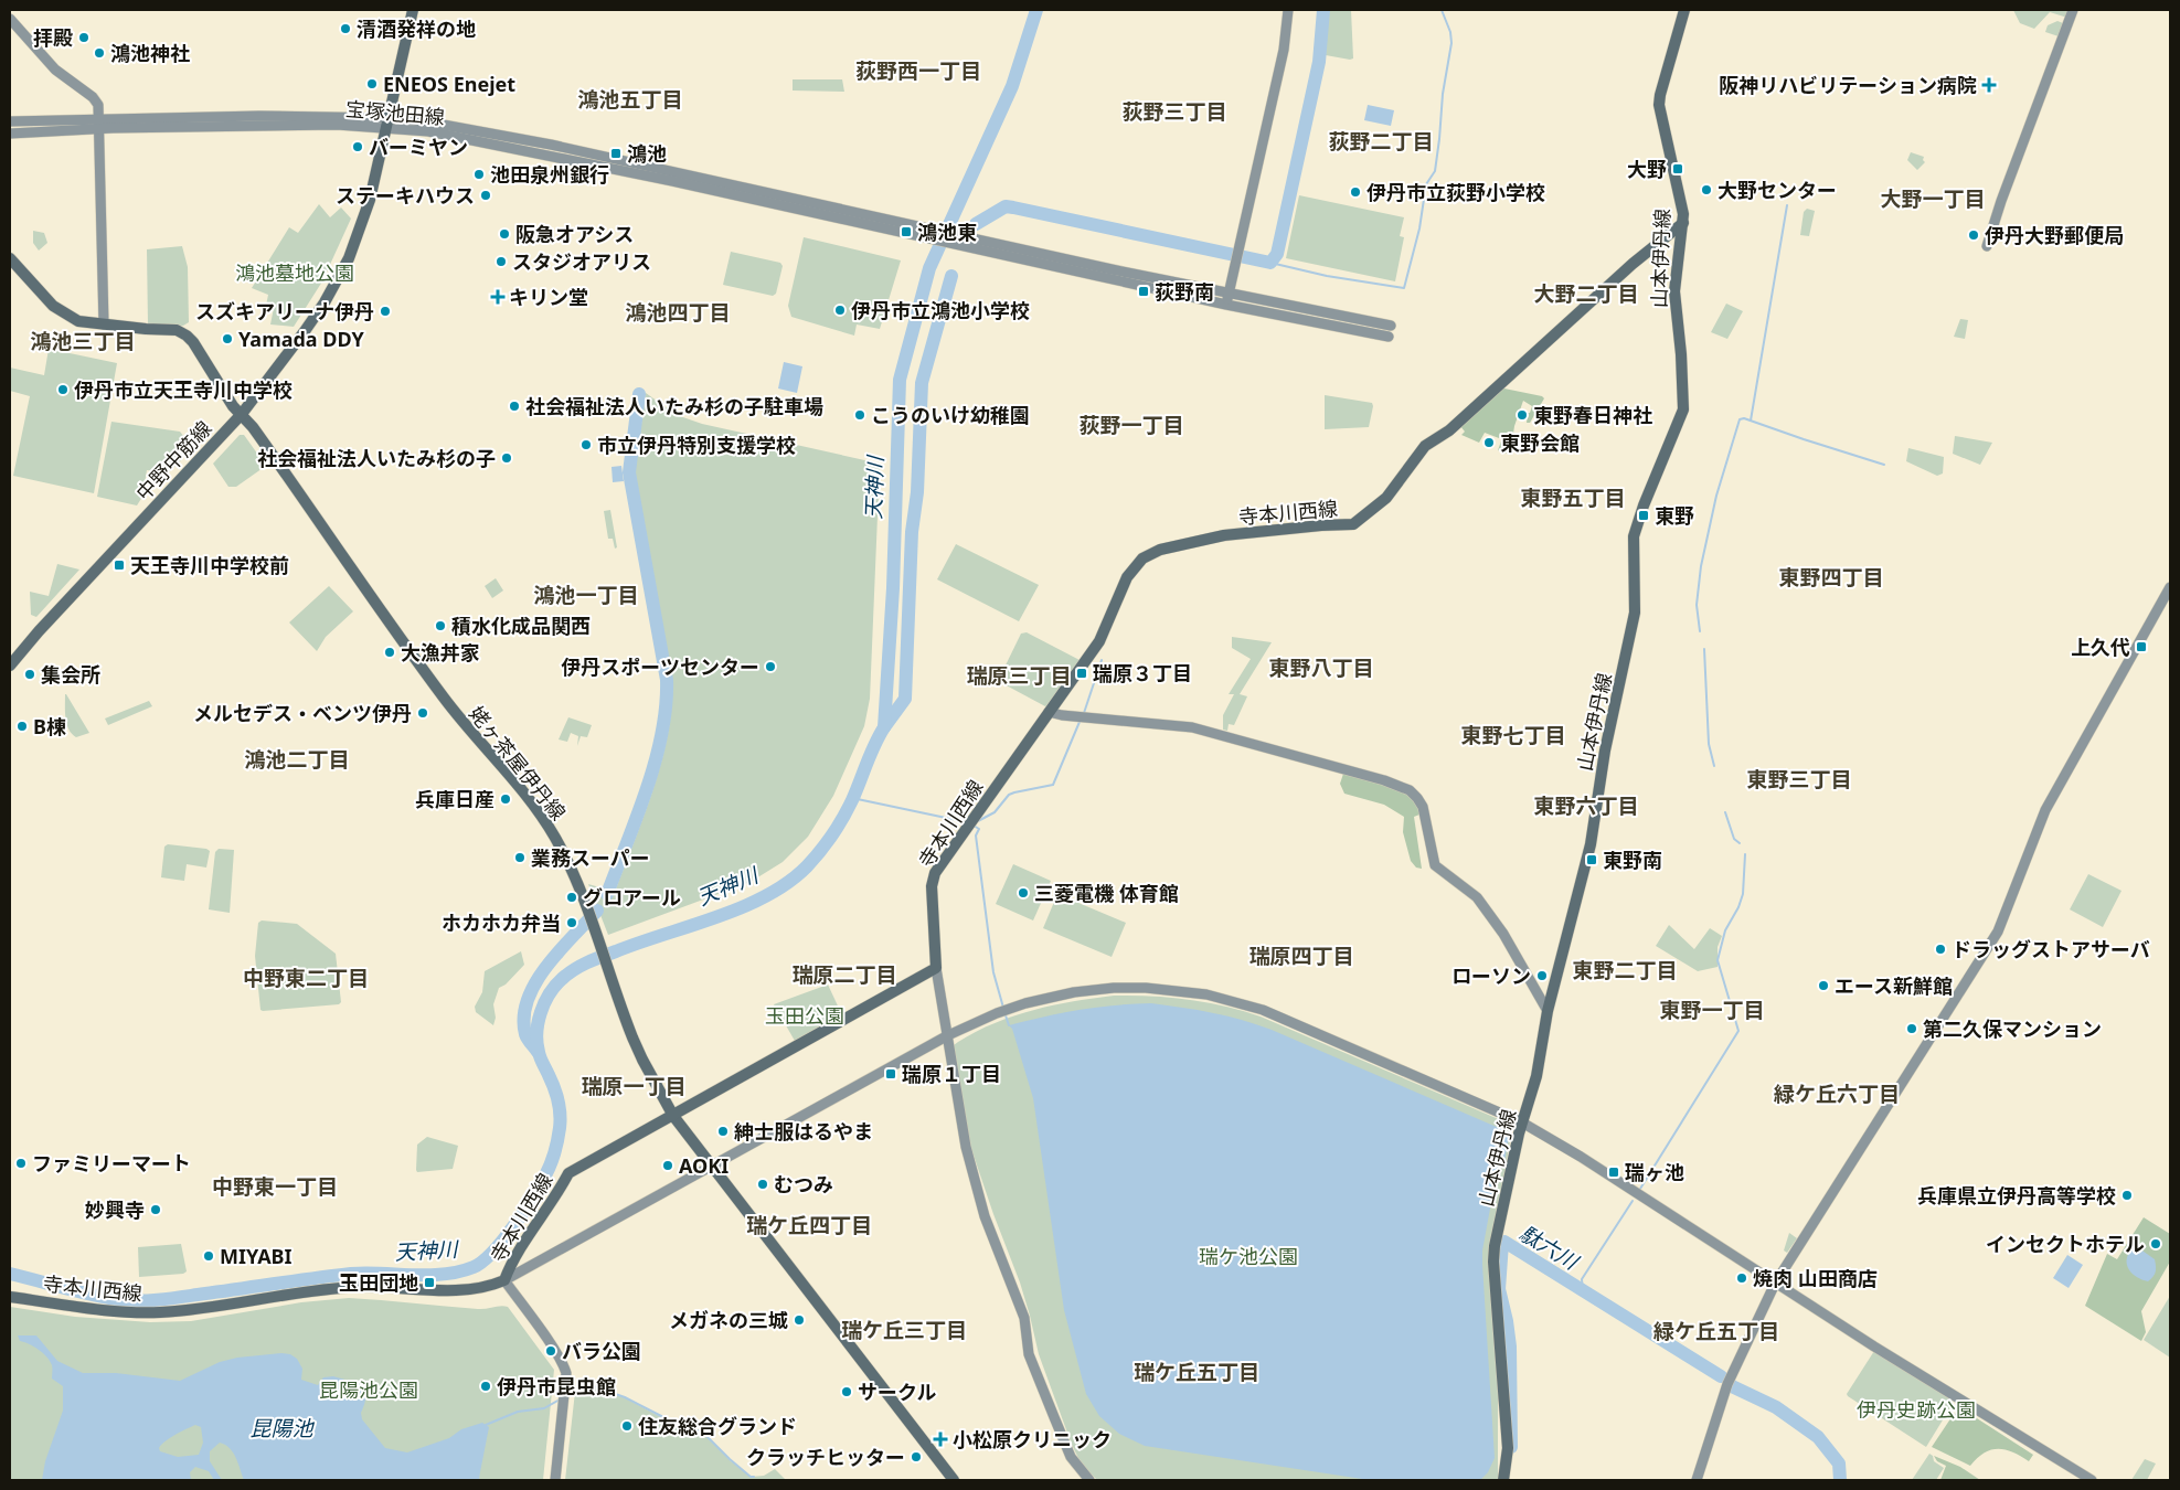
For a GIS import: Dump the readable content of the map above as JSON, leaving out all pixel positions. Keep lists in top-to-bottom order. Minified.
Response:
{"streets":{"main road":["山本伊丹線","中野中筋線","寺本川西線","姥ヶ茶屋伊丹線"],"street":["宝塚池田線"]},"crossings":[["宝塚池田線","中野中筋線"],["山本伊丹線","寺本川西線"],["中野中筋線","姥ヶ茶屋伊丹線"],["寺本川西線","姥ヶ茶屋伊丹線"]],"districts":["荻野西一丁目","鴻池五丁目","荻野三丁目","荻野二丁目","大野一丁目","大野二丁目","鴻池四丁目","鴻池三丁目","荻野一丁目","東野五丁目","東野四丁目","鴻池一丁目","東野八丁目","瑞原三丁目","東野七丁目","鴻池二丁目","東野三丁目","東野六丁目","瑞原四丁目","東野二丁目","瑞原二丁目","中野東二丁目","東野一丁目","瑞原一丁目","緑ケ丘六丁目","中野東一丁目","瑞ケ丘四丁目","瑞ケ丘三丁目","緑ケ丘五丁目","瑞ケ丘五丁目"],"water":["天神川","駄六川","昆陽池"],"parks":["鴻池墓地公園","玉田公園","瑞ケ池公園","昆陽池公園","伊丹史跡公園"],"places":{"other":["清酒発祥の地","拝殿","鴻池神社","ENEOS Enejet","バーミヤン","池田泉州銀行","大野センター","伊丹市立荻野小学校","ステーキハウス","阪急オアシス","伊丹大野郵便局","スタジオアリス","伊丹市立鴻池小学校","スズキアリーナ伊丹","Yamada DDY","伊丹市立天王寺川中学校","社会福祉法人いたみ杉の子駐車場","こうのいけ幼稚園","東野春日神社","東野会館","市立伊丹特別支援学校","社会福祉法人いたみ杉の子","積水化成品関西","大漁丼家","伊丹スポーツセンター","集会所","メルセデス・ベンツ伊丹","B棟","兵庫日産","業務スーパー","三菱電機 体育館","グロアール","ホカホカ弁当","ドラッグストアサーバ","ローソン","エース新鮮館","第二久保マンション","紳士服はるやま","ファミリーマート","AOKI","むつみ","兵庫県立伊丹高等学校","妙興寺","インセクトホテル","MIYABI","焼肉 山田商店","メガネの三城","バラ公園","伊丹市昆虫館","サークル","住友総合グランド","クラッチヒッター"],"health":["阪神リハビリテーション病院","キリン堂","小松原クリニック"],"transit":["鴻池","大野","鴻池東","荻野南","東野","天王寺川中学校前","上久代","瑞原３丁目","東野南","瑞原１丁目","瑞ヶ池","玉田団地"]}}
